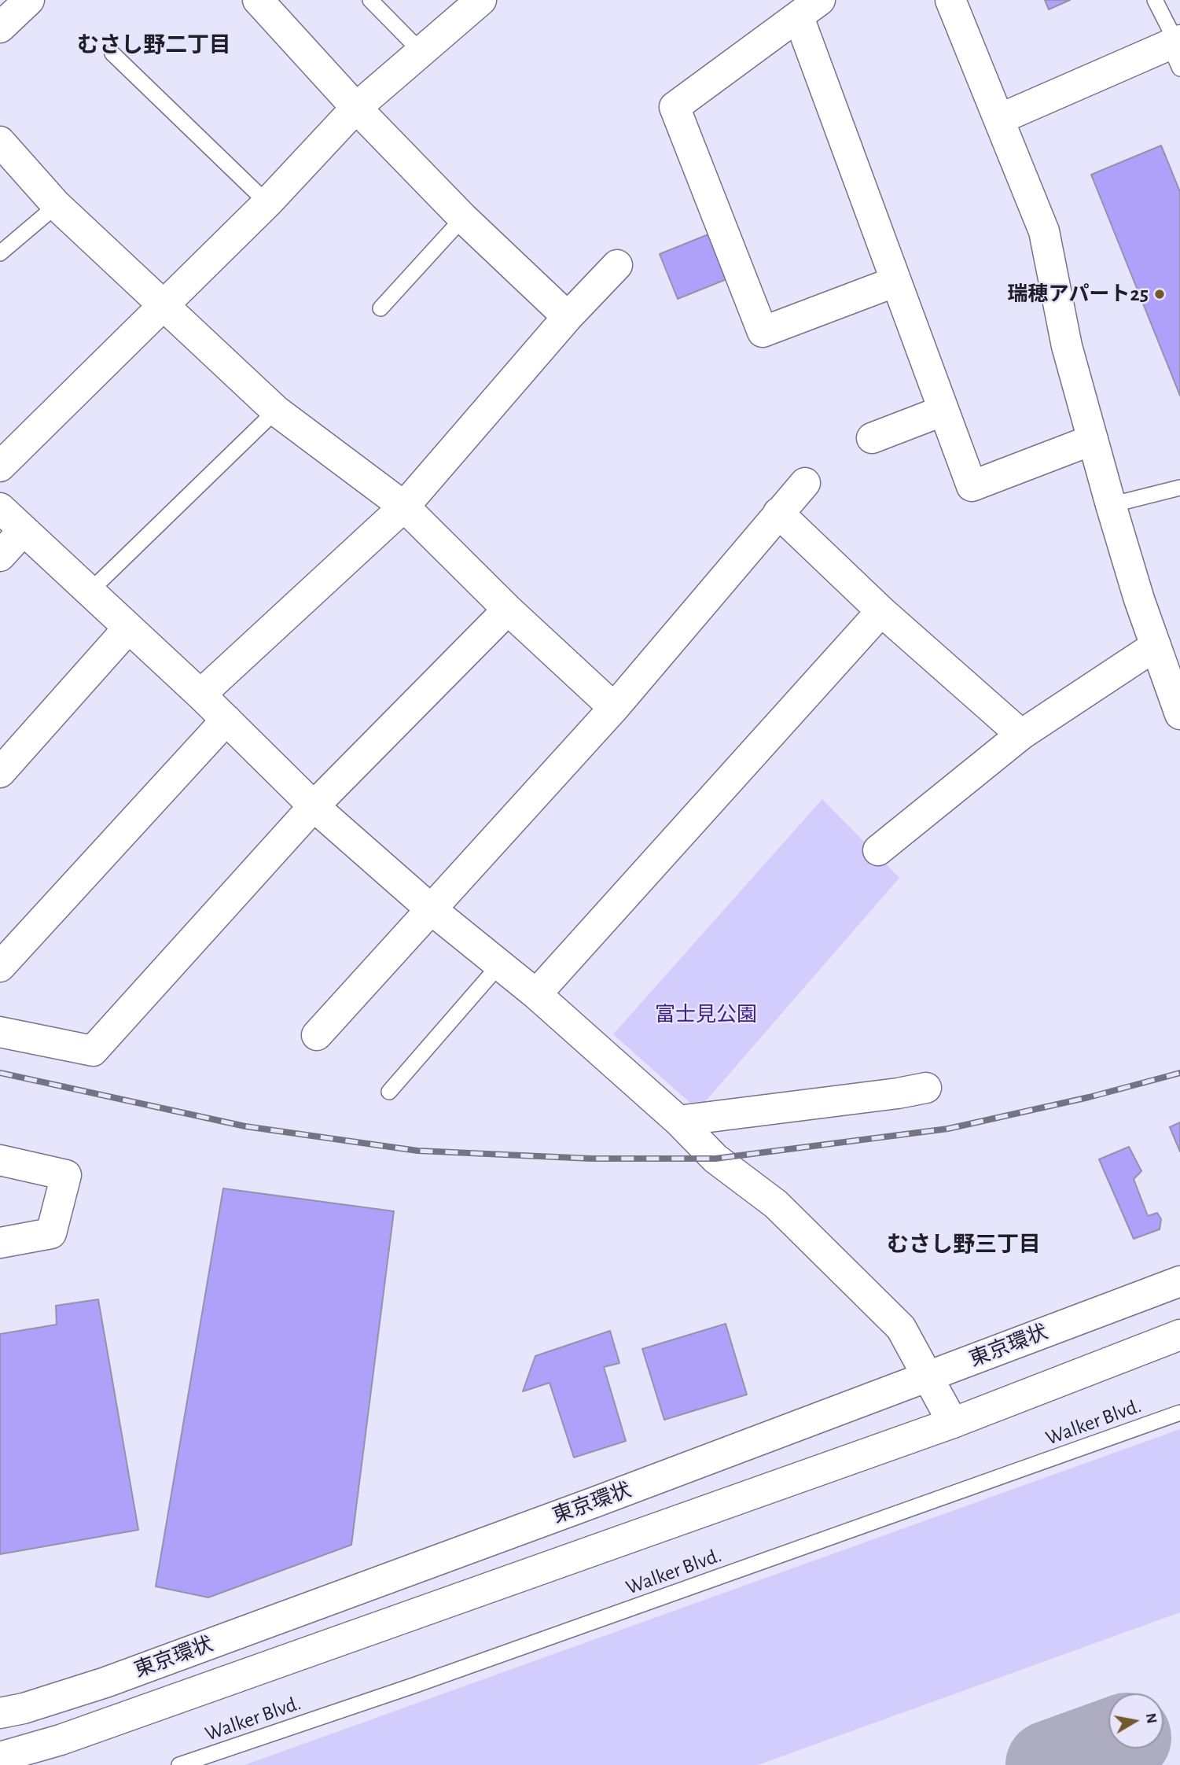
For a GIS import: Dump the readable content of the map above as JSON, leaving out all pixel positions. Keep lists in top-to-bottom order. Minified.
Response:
{"streets":{"main road":["東京環状"],"lane":["Walker Blvd."]},"districts":["むさし野二丁目","むさし野三丁目"],"parks":["富士見公園"],"places":["瑞穂アパート25"],"north":"right"}
